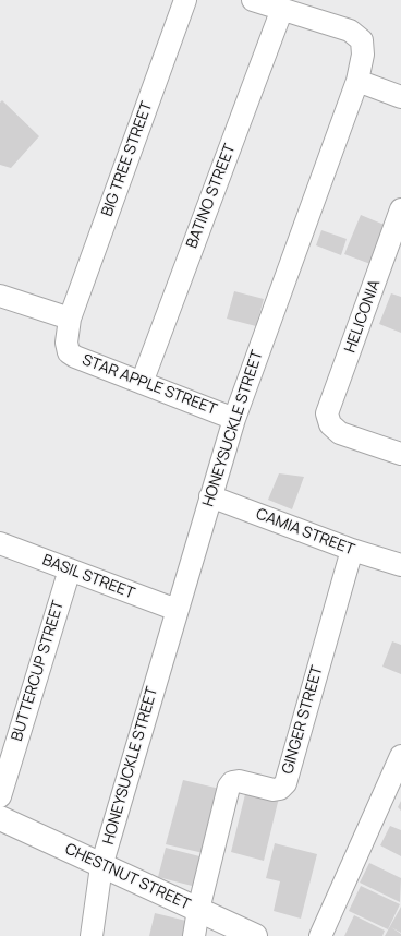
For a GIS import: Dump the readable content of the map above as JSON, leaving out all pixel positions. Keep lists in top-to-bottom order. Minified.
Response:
{"streets":{"street":["BIG TREE STREET","BATINO STREET","HELICONIA","STAR APPLE STREET","HONEYSUCKLE STREET","CAMIA STREET","BASIL STREET","BUTTERCUP STREET","GINGER STREET","CHESTNUT STREET"]},"crossings":[["BIG TREE STREET","STAR APPLE STREET"],["BATINO STREET","STAR APPLE STREET"],["BATINO STREET","HONEYSUCKLE STREET"],["STAR APPLE STREET","HONEYSUCKLE STREET"],["HONEYSUCKLE STREET","CAMIA STREET"],["HONEYSUCKLE STREET","BASIL STREET"],["HONEYSUCKLE STREET","CHESTNUT STREET"],["CAMIA STREET","GINGER STREET"],["BASIL STREET","BUTTERCUP STREET"],["GINGER STREET","CHESTNUT STREET"]]}
